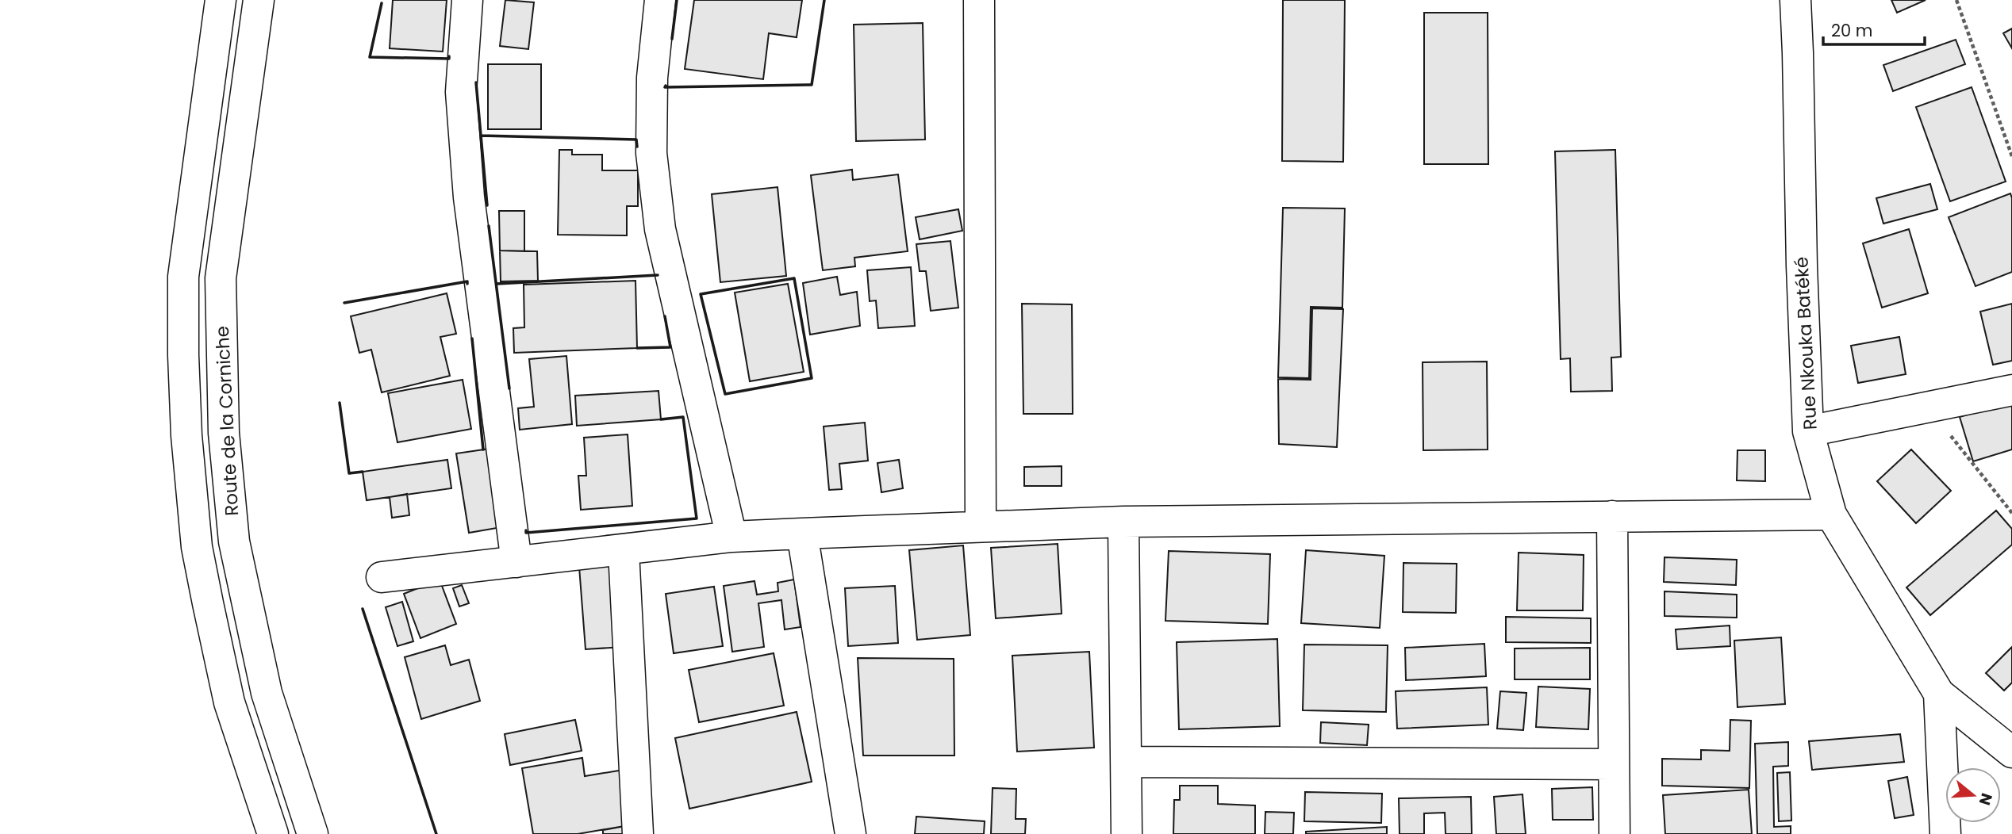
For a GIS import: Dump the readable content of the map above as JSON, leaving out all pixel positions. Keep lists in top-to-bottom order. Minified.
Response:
{"streets":{"street":["Rue Nkouka Batéké","Route de la Corniche"]},"scale_bar":"20 m","north":"right"}
